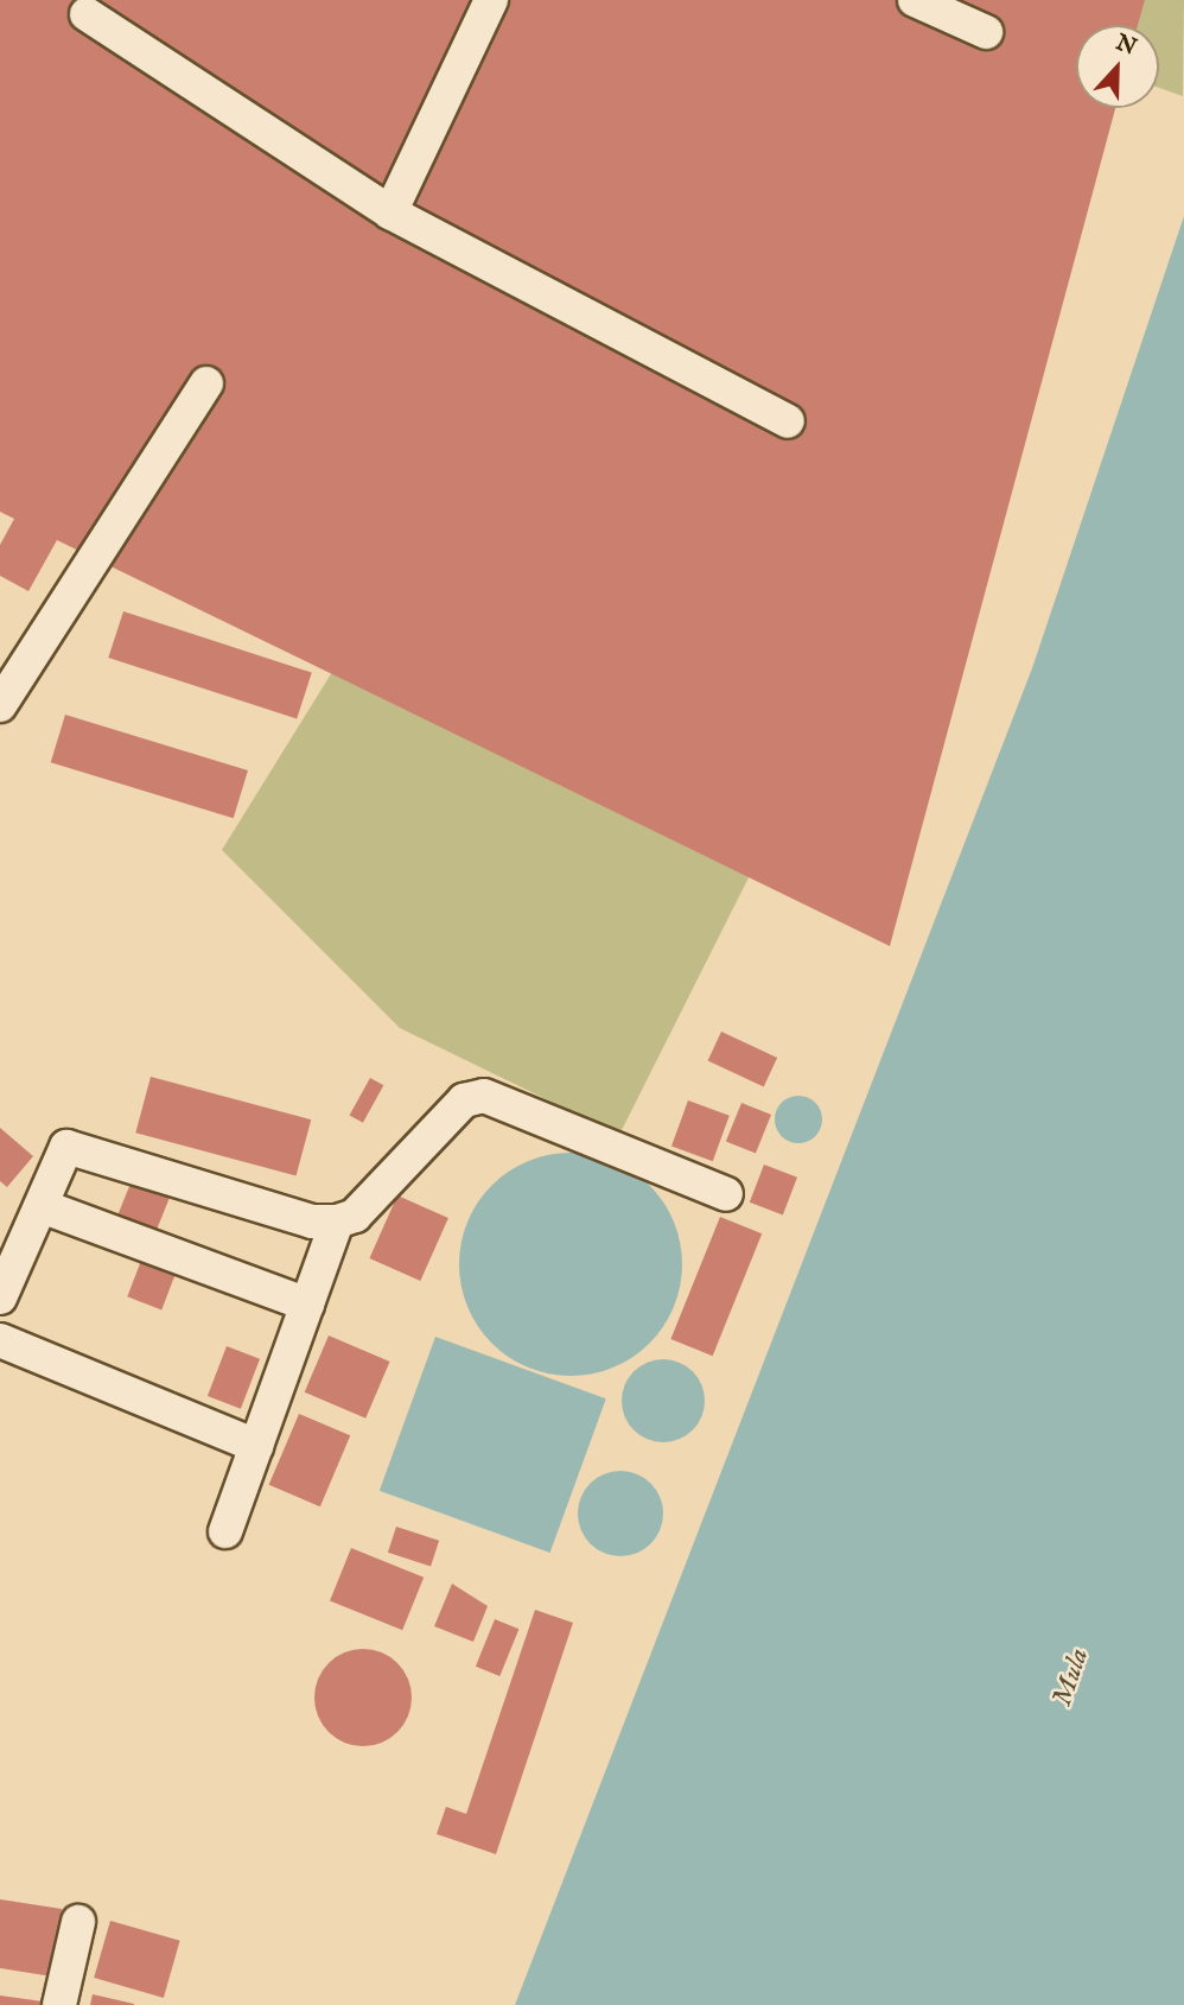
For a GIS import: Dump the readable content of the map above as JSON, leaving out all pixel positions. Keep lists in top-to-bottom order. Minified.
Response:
{"water":["Mula"],"north":"top"}
